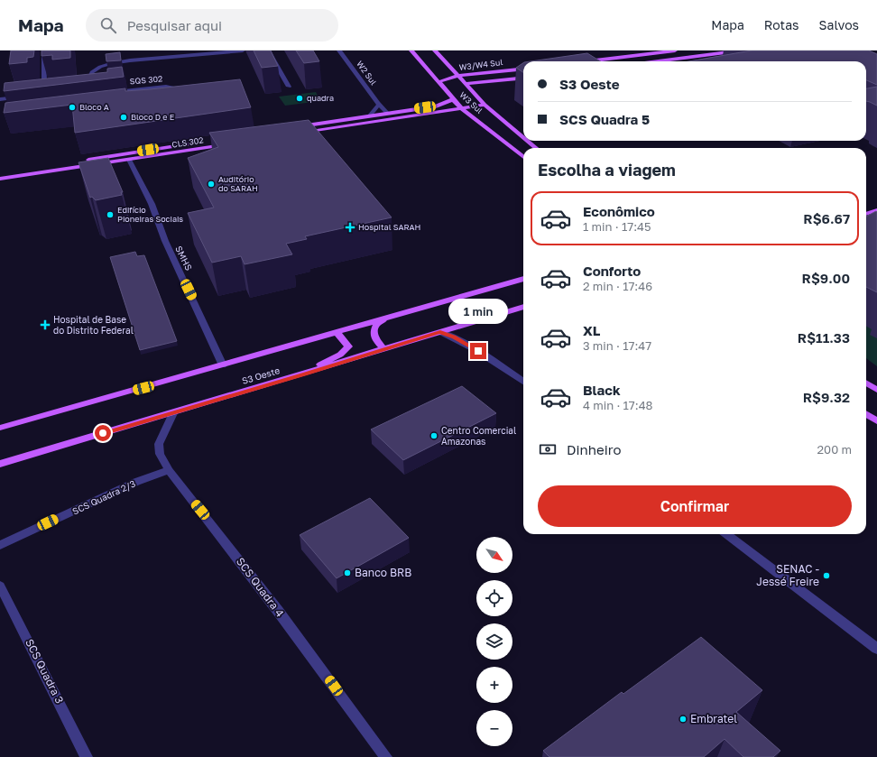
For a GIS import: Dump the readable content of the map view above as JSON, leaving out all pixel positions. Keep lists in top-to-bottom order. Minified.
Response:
{"streets":{"main road":["W3/W4 Sul","W3 Sul","CLS 302","S3 Oeste"],"street":["W2 Sul","SQS 302","SMHS","SCS Quadra 2/3","SCS Quadra 4","SCS Quadra 3"]},"crossings":[["W3/W4 Sul","W3 Sul"],["CLS 302","SMHS"],["S3 Oeste","SCS Quadra 4"],["SCS Quadra 2/3","SCS Quadra 4"]],"places":{"other":["quadra","Bloco A","Bloco D e E","Auditório do SARAH","Edifício Pioneiras Sociais","Centro Comercial Amazonas","Banco BRB","SENAC - Jessé Freire","Embratel"],"health":["Hospital SARAH","Hospital de Base do Distrito Federal"]},"north":"bottom right","page":{"header":"Mapa","search":"Pesquisar aqui","nav":["Mapa","Rotas","Salvos"],"banner":["S3 Oeste","SCS Quadra 5"],"heading":"Escolha a viagem","list":[{"name":"Econômico","note":"1 min · 17:45","value":"R$6.67"},{"name":"Conforto","note":"2 min · 17:46","value":"R$9.00"},{"name":"XL","note":"3 min · 17:47","value":"R$11.33"},{"name":"Black","note":"4 min · 17:48","value":"R$9.32"}],"bubble":"1 min","pay":["Dinheiro","200 m"],"buttons":"Confirmar","map_buttons":["+","−"]}}
